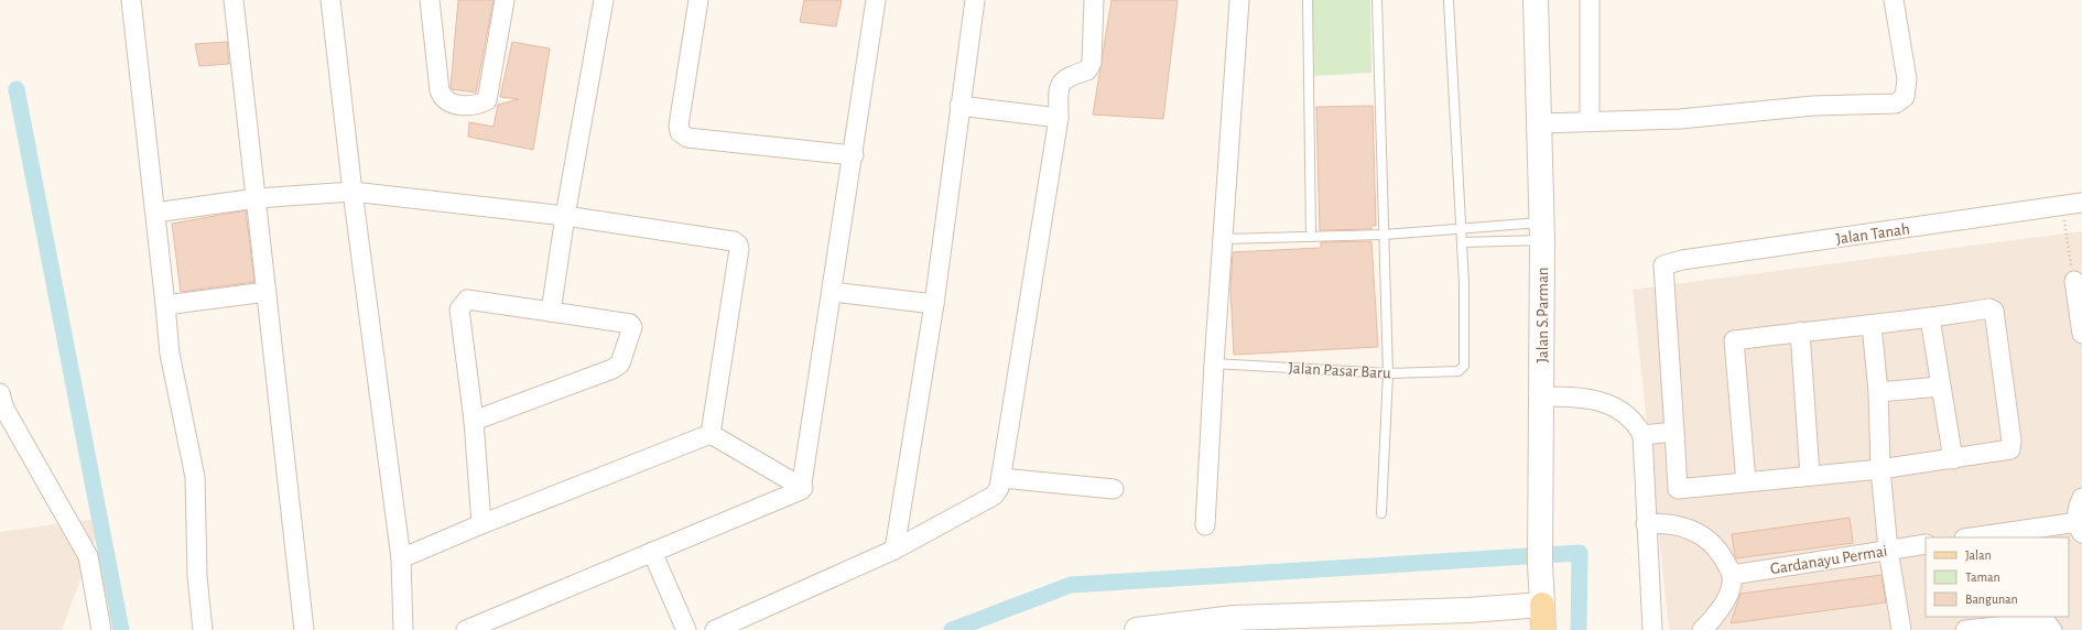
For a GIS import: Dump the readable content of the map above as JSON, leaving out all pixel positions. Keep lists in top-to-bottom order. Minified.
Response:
{"streets":{"main road":["Jalan S.Parman"],"street":["Jalan Tanah","Gardanayu Permai"],"lane":["Jalan Pasar Baru"]},"legend":["Jalan","Taman","Bangunan"]}
